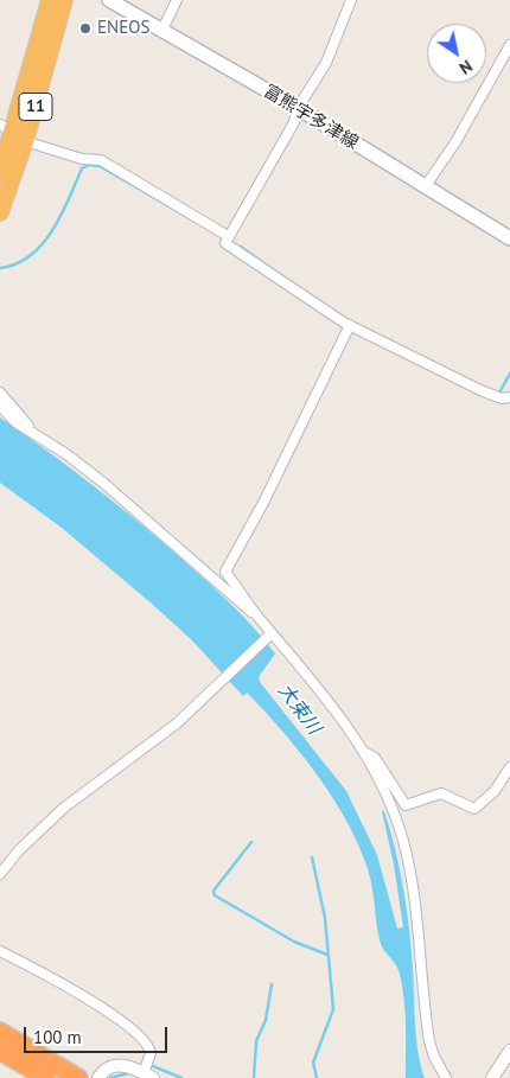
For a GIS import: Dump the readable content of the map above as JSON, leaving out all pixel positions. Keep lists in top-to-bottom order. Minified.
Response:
{"streets":{"highway":["11"],"main road":["富熊宇多津線"]},"water":["大束川"],"places":["ENEOS"],"scale_bar":"100 m","north":"bottom right"}
